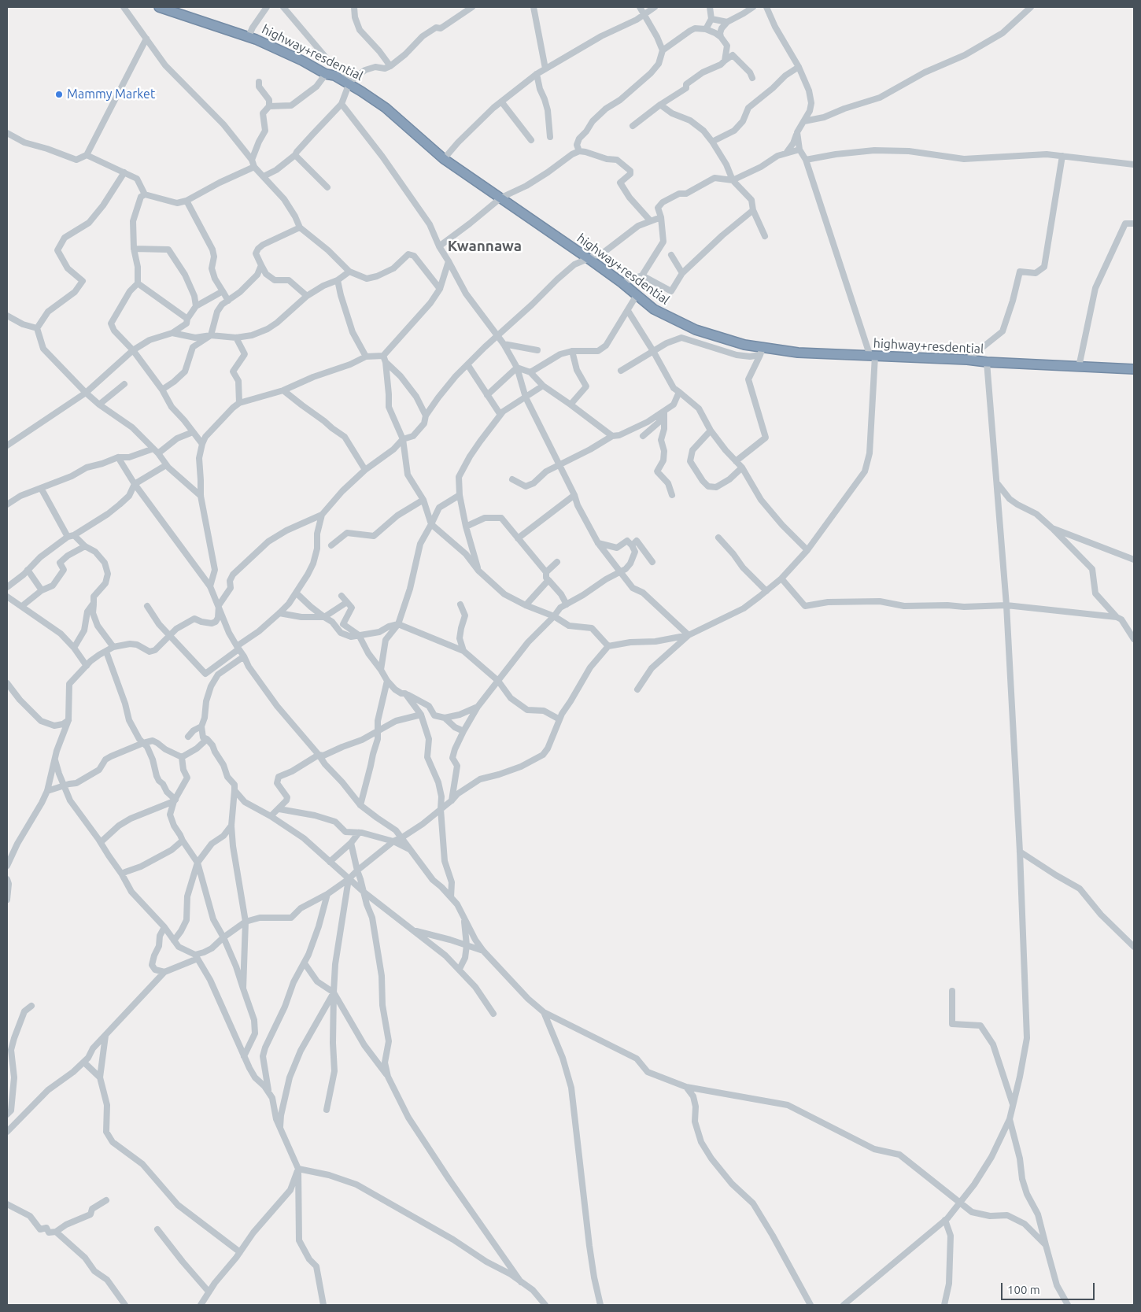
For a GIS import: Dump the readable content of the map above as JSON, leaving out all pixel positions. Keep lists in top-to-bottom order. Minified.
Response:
{"streets":{"highway":["highway+resdential"]},"districts":["Kwannawa"],"places":["Mammy Market"],"scale_bar":"100 m"}
